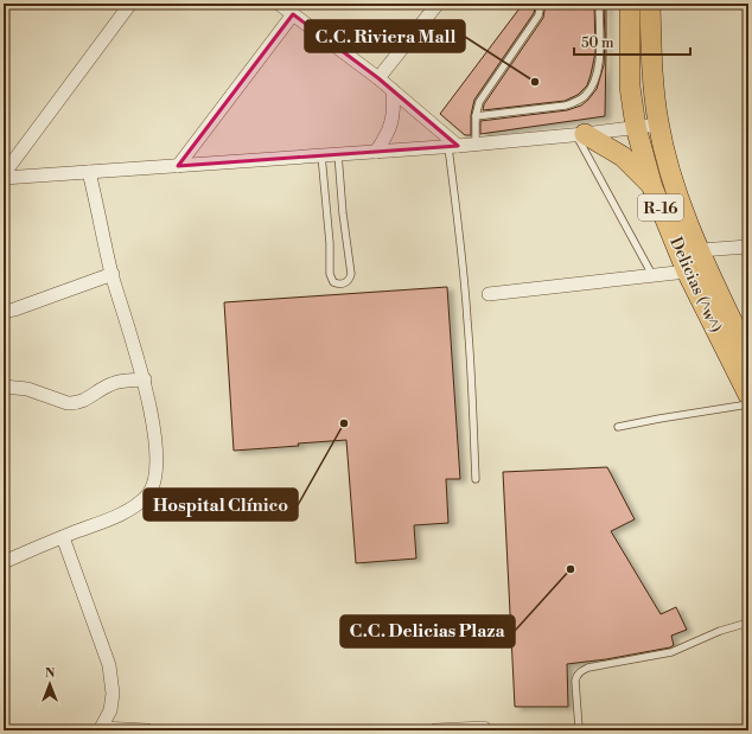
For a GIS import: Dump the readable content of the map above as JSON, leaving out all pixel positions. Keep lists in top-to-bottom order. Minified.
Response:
{"streets":{"main road":["R-16","Delicias (^w^)"]},"places":["C.C. Riviera Mall","Hospital Clínico","C.C. Delicias Plaza"],"scale_bar":"50 m","north":"top"}
